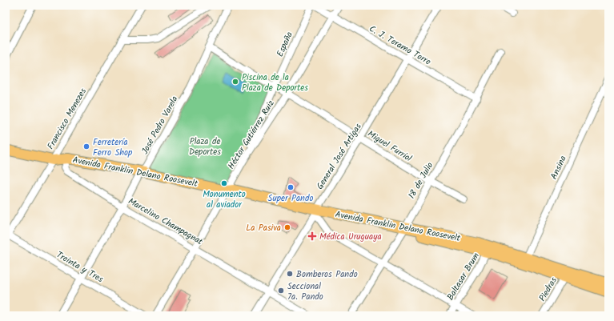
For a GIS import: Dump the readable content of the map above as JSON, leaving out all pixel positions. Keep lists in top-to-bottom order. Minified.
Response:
{"streets":{"highway":["Avenida Franklin Delano Roosevelt"],"street":["España","C. J. Teramo Torre","Francisco Menezes","José Pedro Varela","Héctor Gutiérrez Ruiz","Miguel Furriol","General José Artigas","Ansina","18 de Julio","Marcelino Champagnat","Treinta y Tres","Baltasar Brum","Piedras"]},"crossings":[["España","Héctor Gutiérrez Ruiz"],["España","Miguel Furriol"],["C. J. Teramo Torre","Héctor Gutiérrez Ruiz"],["C. J. Teramo Torre","General José Artigas"],["C. J. Teramo Torre","18 de Julio"],["Francisco Menezes","Avenida Franklin Delano Roosevelt"],["Francisco Menezes","Treinta y Tres"],["José Pedro Varela","Miguel Furriol"],["José Pedro Varela","Avenida Franklin Delano Roosevelt"],["José Pedro Varela","Marcelino Champagnat"],["José Pedro Varela","Treinta y Tres"],["Héctor Gutiérrez Ruiz","Miguel Furriol"],["Héctor Gutiérrez Ruiz","Avenida Franklin Delano Roosevelt"],["Héctor Gutiérrez Ruiz","Marcelino Champagnat"],["Miguel Furriol","General José Artigas"],["Miguel Furriol","18 de Julio"],["General José Artigas","Avenida Franklin Delano Roosevelt"],["General José Artigas","Marcelino Champagnat"],["Ansina","Avenida Franklin Delano Roosevelt"],["Avenida Franklin Delano Roosevelt","18 de Julio"],["Avenida Franklin Delano Roosevelt","Marcelino Champagnat"],["Avenida Franklin Delano Roosevelt","Baltasar Brum"],["Avenida Franklin Delano Roosevelt","Piedras"]],"parks":["Plaza de Deportes"],"places":{"other":["Piscina de la Plaza de Deportes","Ferretería Ferro Shop","Monumento al aviador","Super Pando","La Pasiva","Bomberos Pando","Seccional 7a. Pando"],"health":["Médica Uruguaya"]}}
